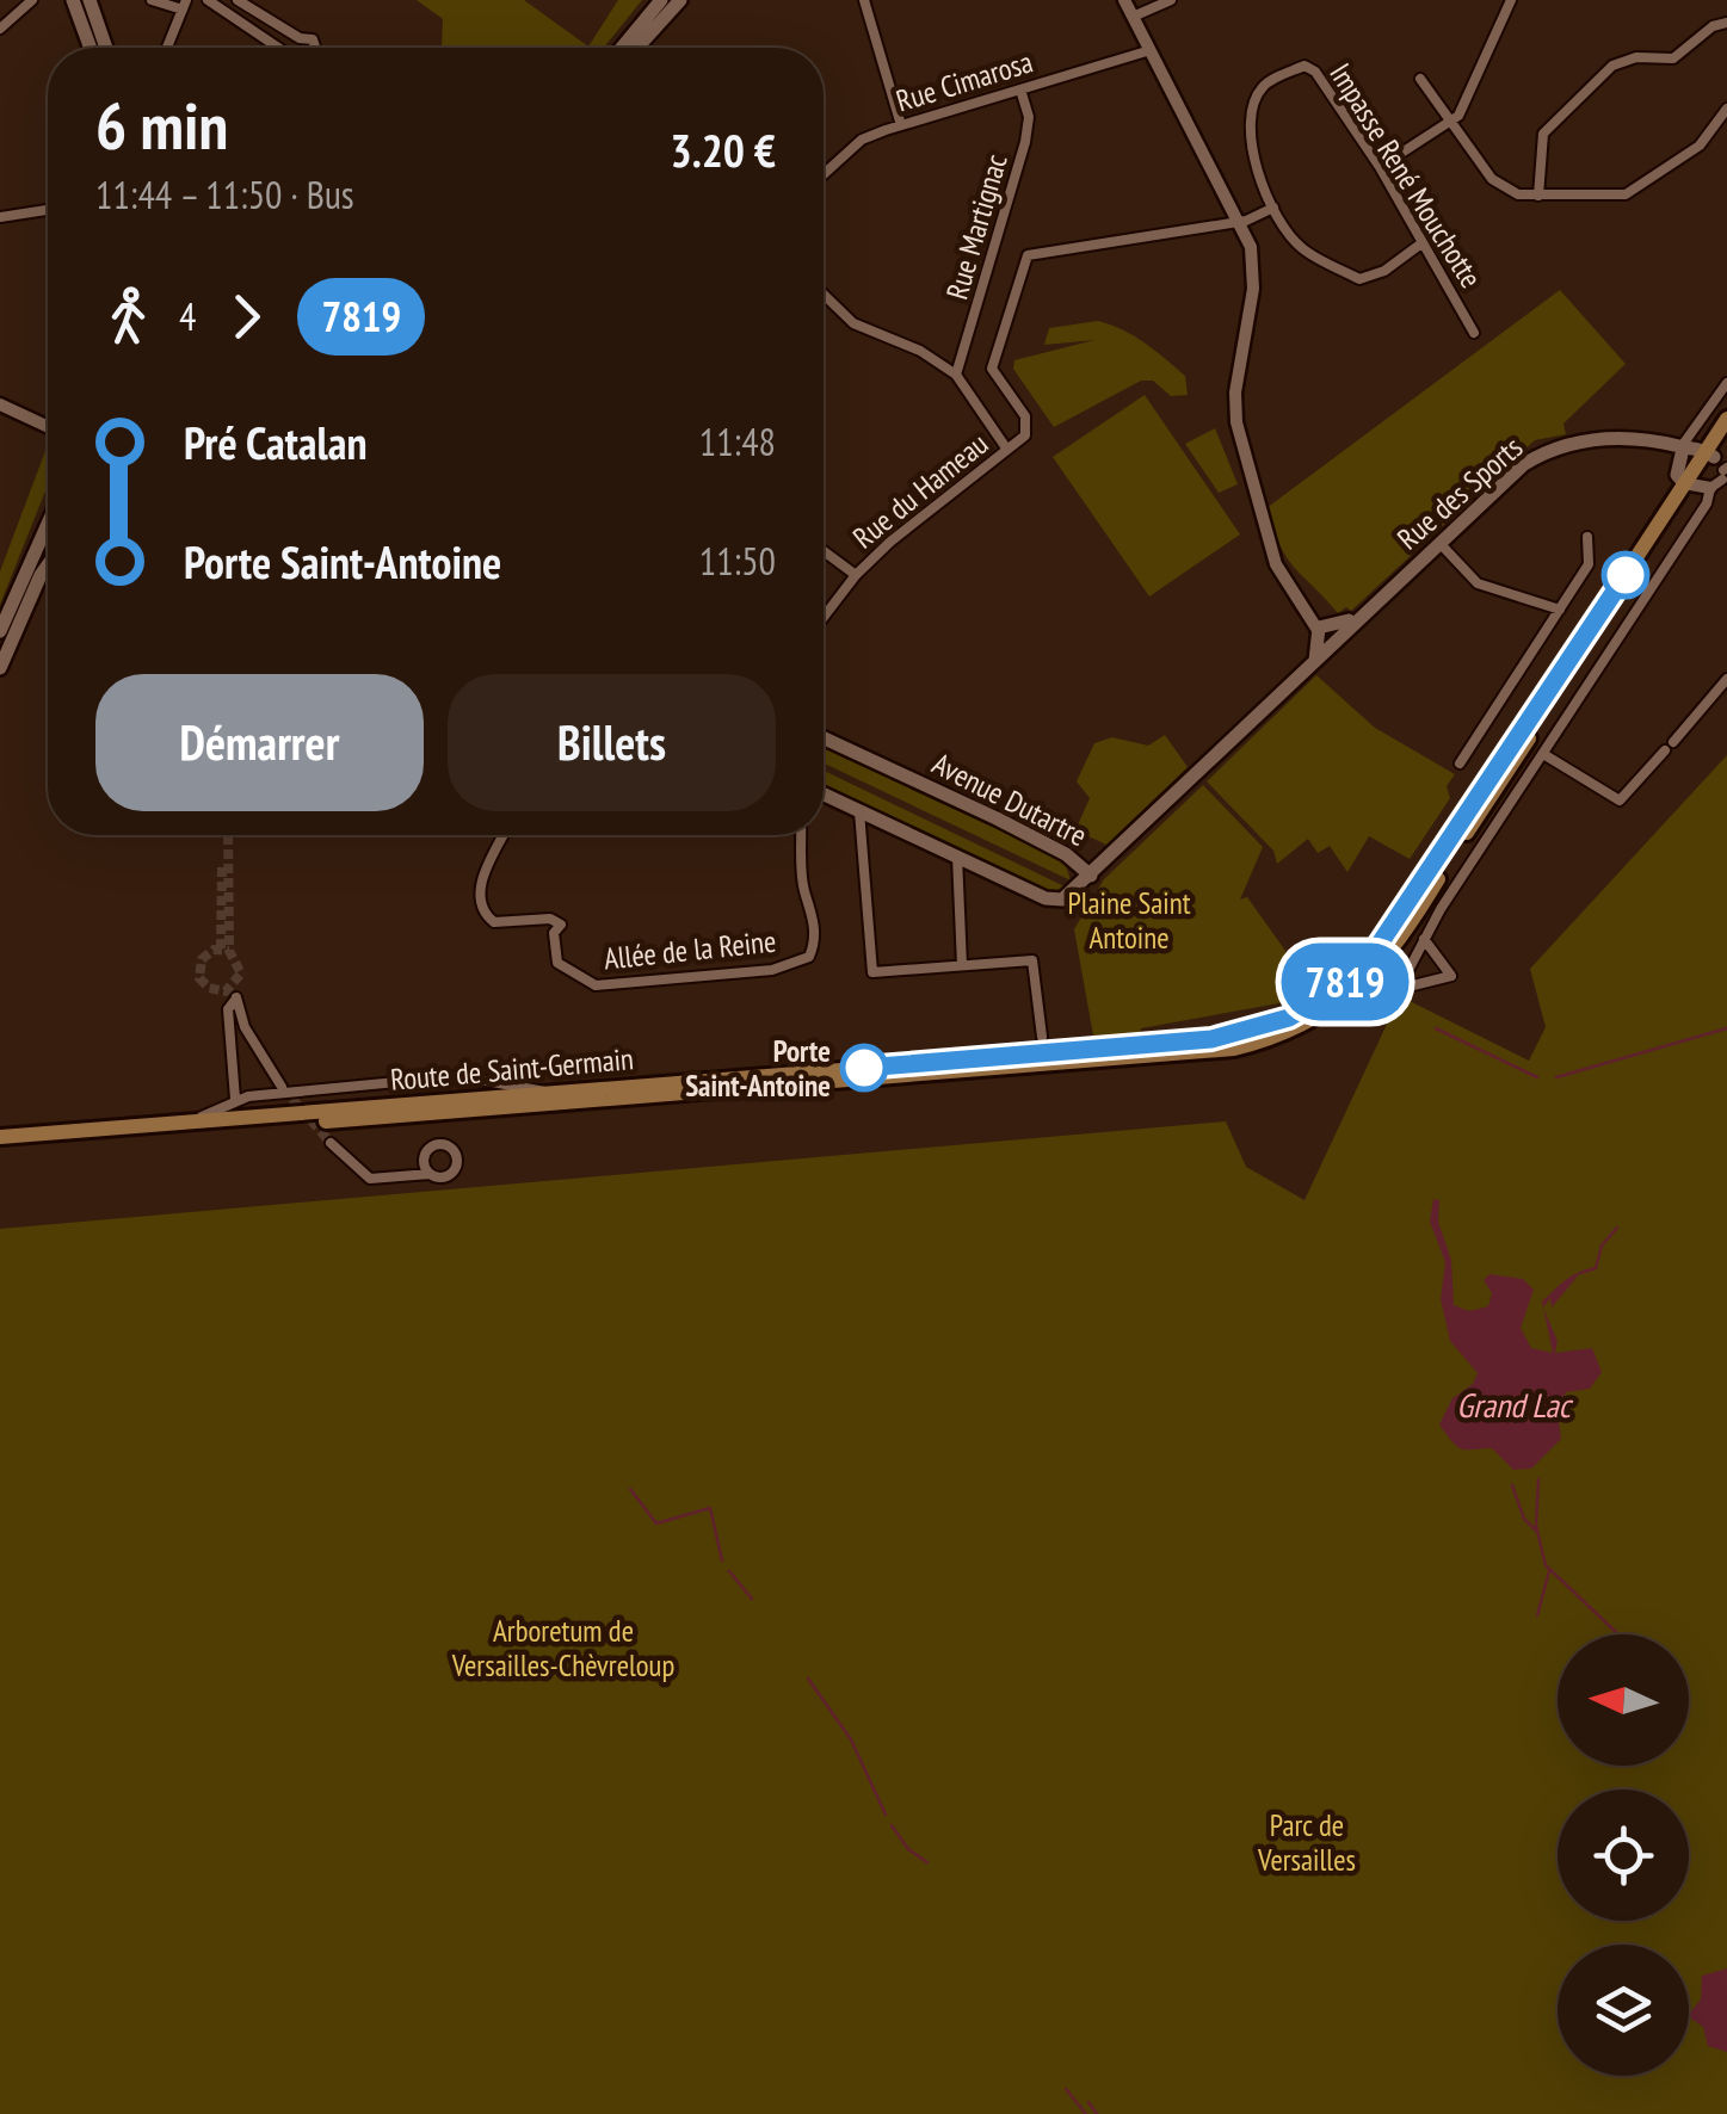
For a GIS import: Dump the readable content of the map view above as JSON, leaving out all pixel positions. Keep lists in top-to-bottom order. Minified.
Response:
{"streets":{"main road":["Rue des Sports","Avenue Dutartre","Route de Saint-Germain"],"street":["Rue Cimarosa","Impasse René Mouchotte","Rue Martignac","Rue du Hameau","Allée de la Reine"]},"crossings":[["Rue Cimarosa","Rue Martignac"],["Rue des Sports","Route de Saint-Germain"]],"water":["Grand Lac"],"parks":["Plaine Saint Antoine","Arboretum de Versailles-Chèvreloup","Parc de Versailles"],"places":["Porte Saint-Antoine"],"lines":["bus line 7819"],"north":"left","page":{"on_map":"7819","heading":["6 min","11:44 – 11:50 · Bus","3.20 €"],"legs":["4","7819"],"list":[{"name":"Pré Catalan","value":"11:48"},{"name":"Porte Saint-Antoine","value":"11:50"}],"buttons":["Démarrer","Billets"]}}
